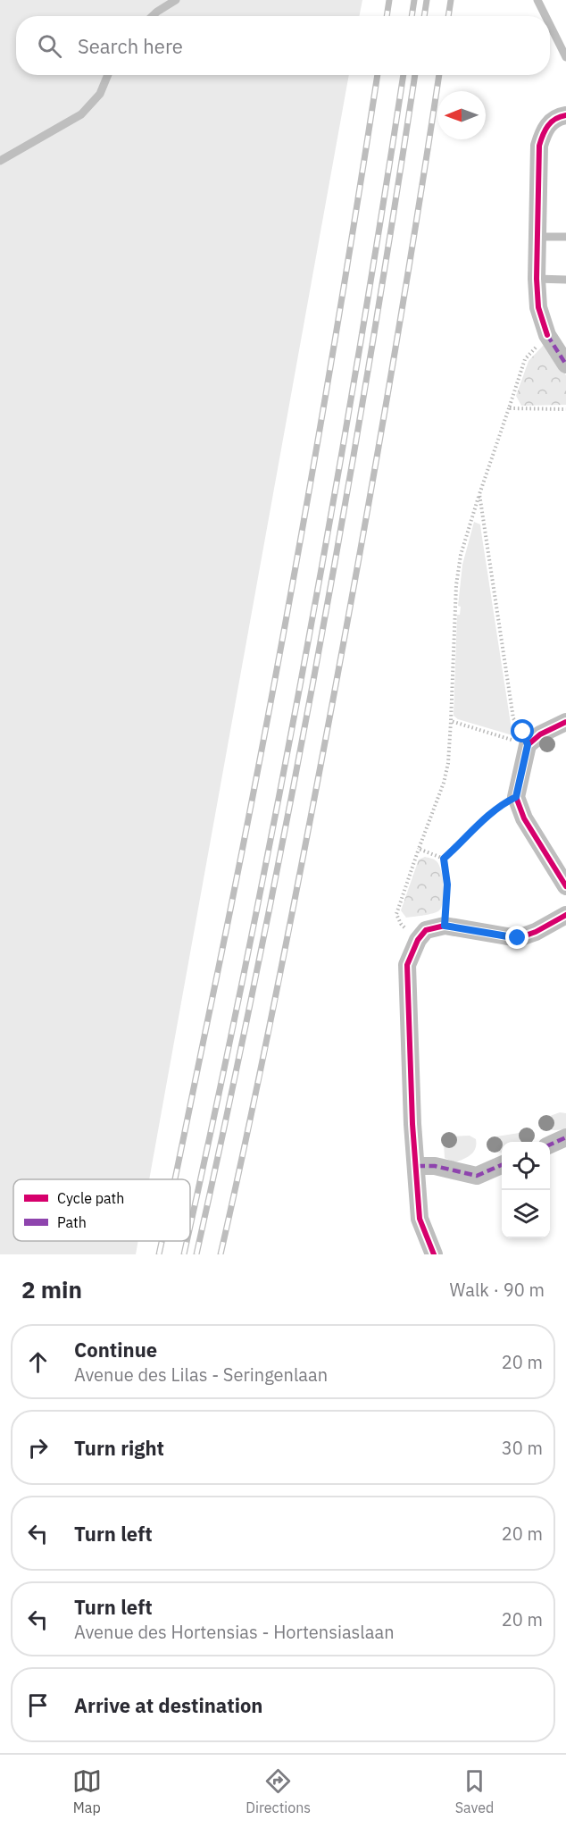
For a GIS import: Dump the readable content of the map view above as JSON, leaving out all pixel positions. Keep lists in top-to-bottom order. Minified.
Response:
{"legend":["Cycle path","Path"],"north":"left","page":{"search":"Search here","heading":["2 min","Walk · 90 m"],"list":[["Continue","Avenue des Lilas - Seringenlaan","20 m"],["Turn right","30 m"],["Turn left","20 m"],["Turn left","Avenue des Hortensias - Hortensiaslaan","20 m"],"Arrive at destination"],"nav":["Map","Directions","Saved"]}}
